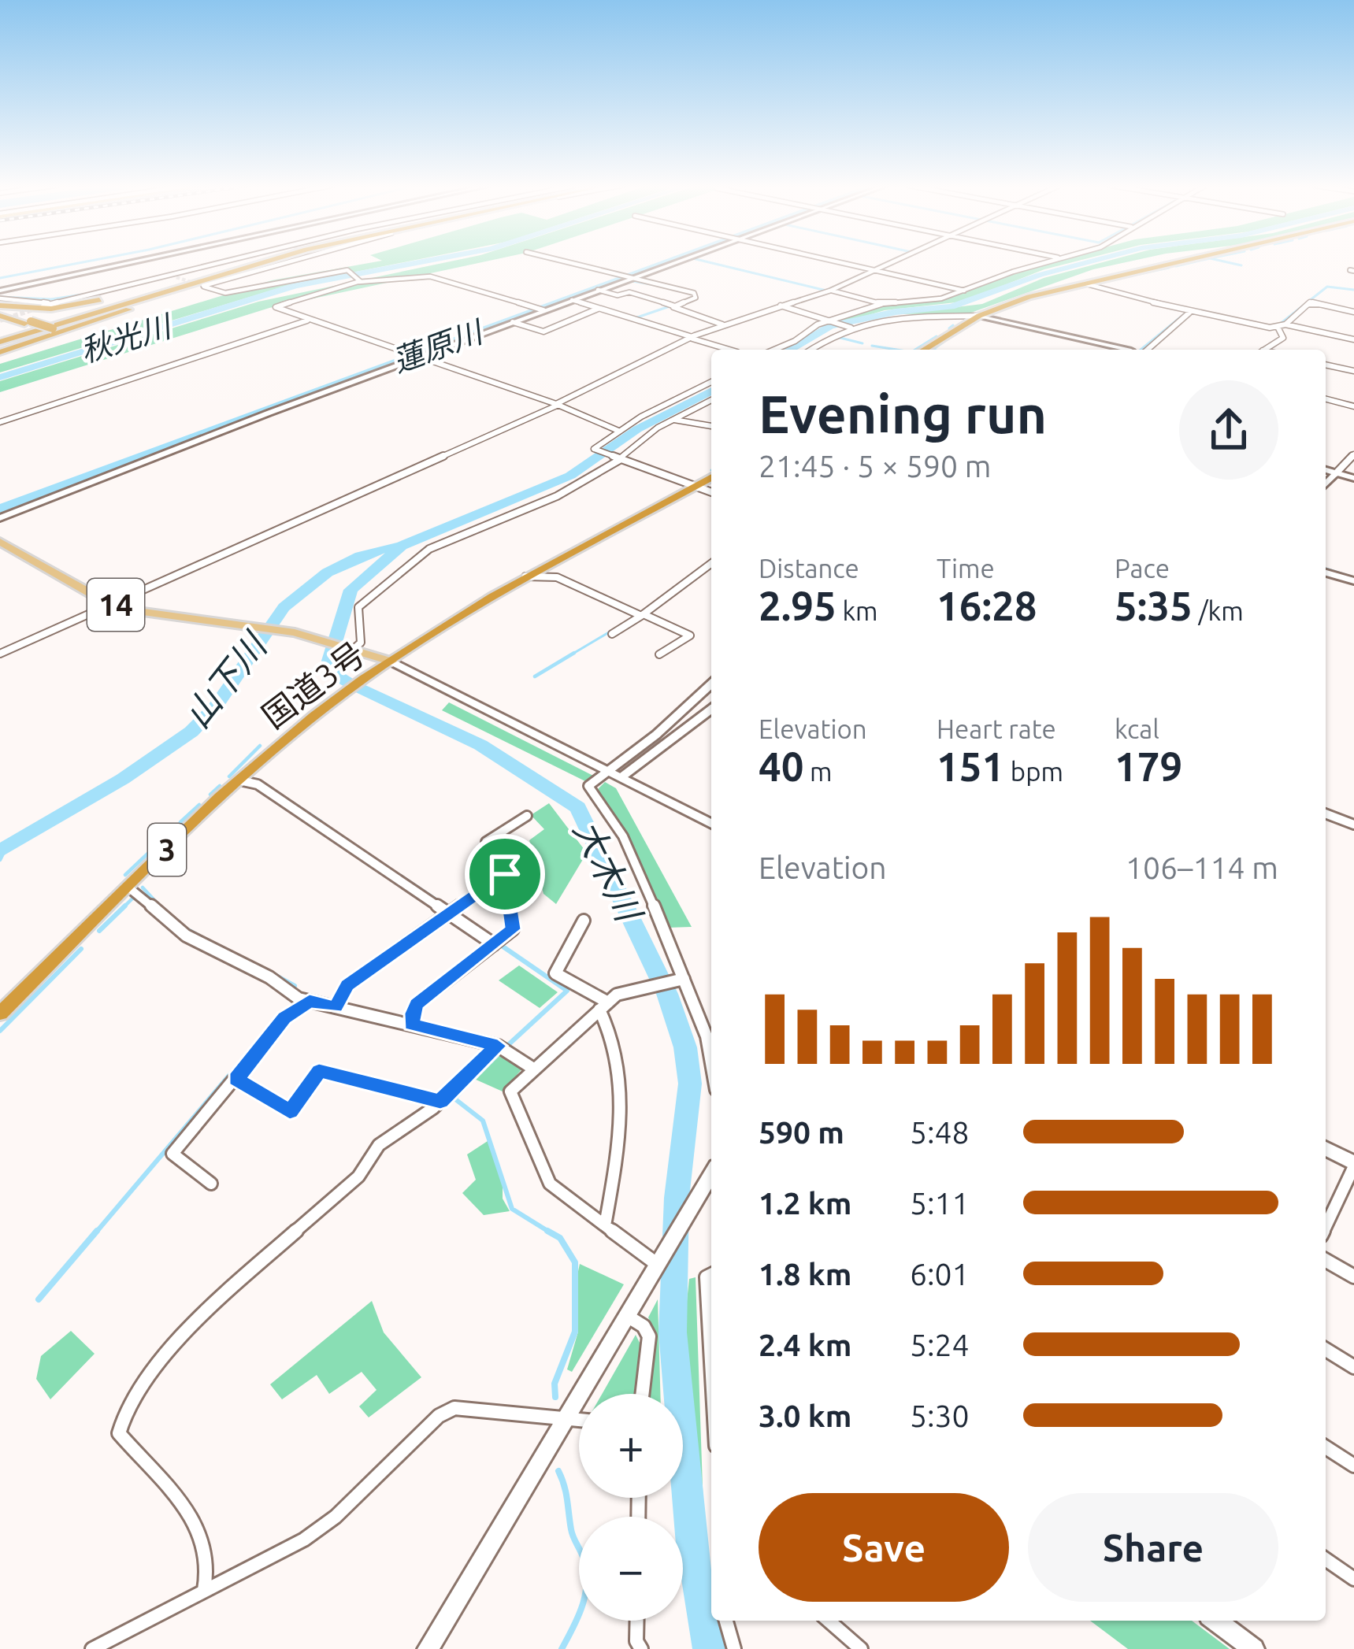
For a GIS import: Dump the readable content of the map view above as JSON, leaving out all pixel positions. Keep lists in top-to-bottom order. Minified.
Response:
{"streets":{"highway":["国道3号","3"],"main road":["14"]},"crossings":[["14","国道3号"]],"water":["秋光川","蓮原川","山下川","大木川"],"page":{"heading":["Evening run","21:45 · 5 × 590 m"],"stats":[["Distance","2.95 km"],["Time","16:28"],["Pace","5:35 /km"],["Elevation","40 m"],["Heart rate","151 bpm"],["kcal","179"]],"chart":["Elevation","106–114 m"],"list":[{"name":"590 m","note":"5:48"},{"name":"1.2 km","note":"5:11"},{"name":"1.8 km","note":"6:01"},{"name":"2.4 km","note":"5:24"},{"name":"3.0 km","note":"5:30"}],"map_buttons":["+","−"],"buttons":["Save","Share"]}}
